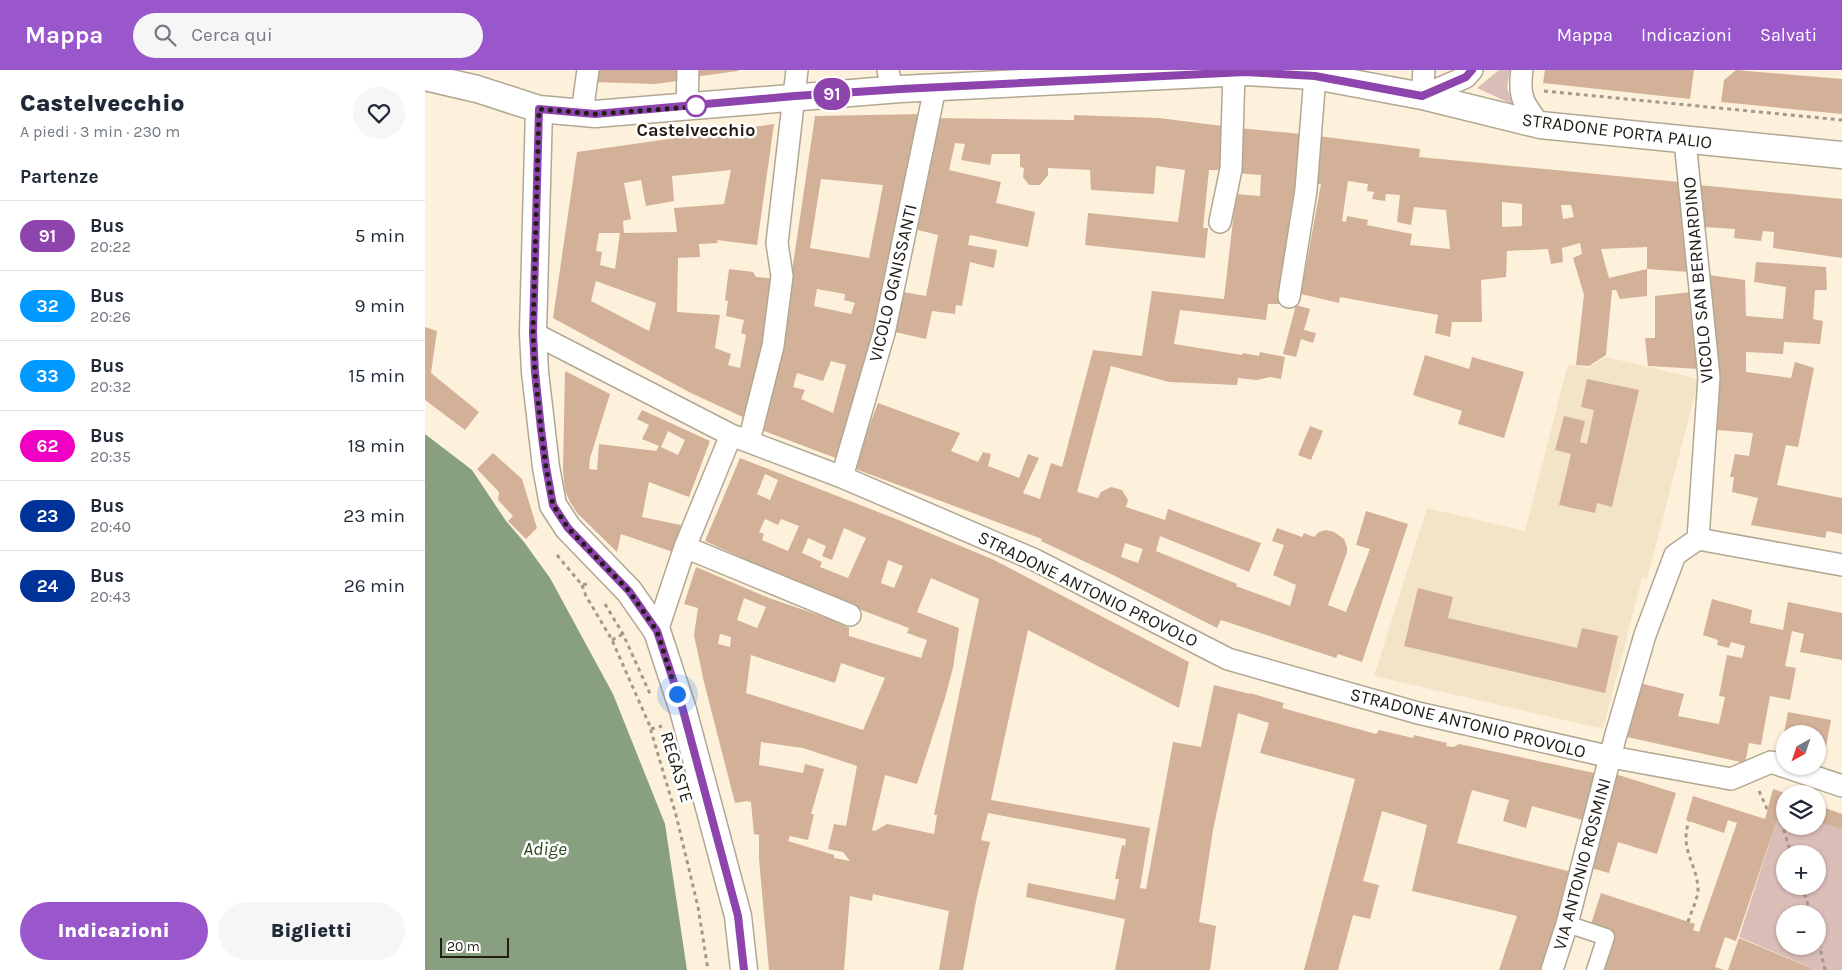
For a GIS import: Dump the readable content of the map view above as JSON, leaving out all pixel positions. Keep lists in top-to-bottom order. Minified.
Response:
{"streets":{"street":["STRADONE PORTA PALIO","VICOLO SAN BERNARDINO","VICOLO OGNISSANTI","STRADONE ANTONIO PROVOLO","VIA ANTONIO ROSMINI"],"path":["REGASTE"]},"crossings":[["STRADONE PORTA PALIO","VICOLO SAN BERNARDINO"],["STRADONE PORTA PALIO","VICOLO OGNISSANTI"],["VICOLO OGNISSANTI","STRADONE ANTONIO PROVOLO"],["STRADONE ANTONIO PROVOLO","VIA ANTONIO ROSMINI"]],"water":["Adige"],"places":["Castelvecchio"],"lines":["bus line 91"],"scale_bar":"20 m","north":"bottom left","page":{"header":"Mappa","search":"Cerca qui","nav":["Mappa","Indicazioni","Salvati"],"heading":[["Castelvecchio","A piedi · 3 min · 230 m"],"Partenze"],"on_map":"91","list":[{"mark":"91","name":"Bus","note":"20:22","value":"5 min"},{"mark":"32","name":"Bus","note":"20:26","value":"9 min"},{"mark":"33","name":"Bus","note":"20:32","value":"15 min"},{"mark":"62","name":"Bus","note":"20:35","value":"18 min"},{"mark":"23","name":"Bus","note":"20:40","value":"23 min"},{"mark":"24","name":"Bus","note":"20:43","value":"26 min"}],"map_buttons":["+","−"],"buttons":["Indicazioni","Biglietti"],"scale":"20 m"}}
